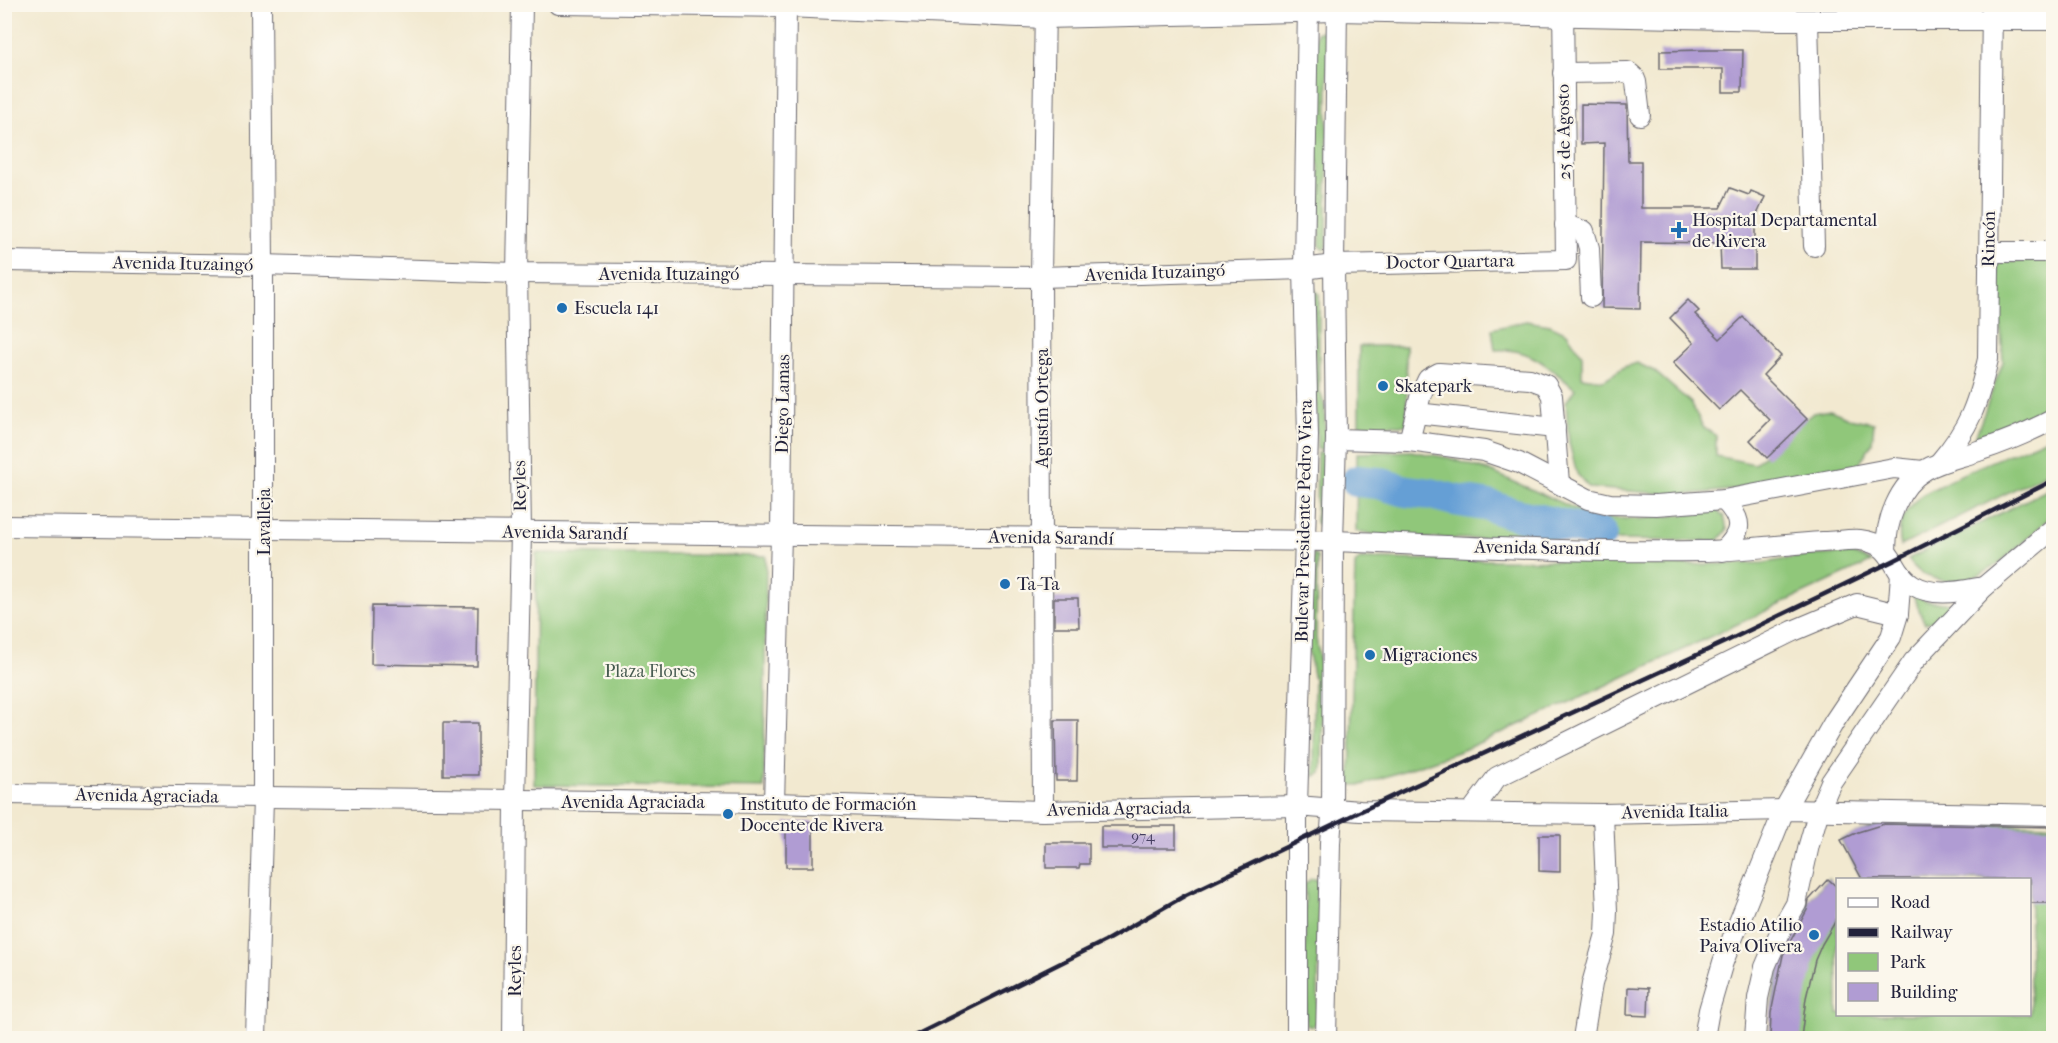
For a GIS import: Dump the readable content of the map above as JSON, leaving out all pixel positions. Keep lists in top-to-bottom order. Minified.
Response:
{"streets":{"street":["25 de Agosto","Rincón","Doctor Quartara","Avenida Ituzaingó","Diego Lamas","Agustín Ortega","Reyles","Bulevar Presidente Pedro Viera","Lavalleja","Avenida Sarandí","Avenida Agraciada","Avenida Italia"]},"crossings":[["25 de Agosto","Doctor Quartara"],["Rincón","Avenida Sarandí"],["Doctor Quartara","Avenida Ituzaingó"],["Doctor Quartara","Bulevar Presidente Pedro Viera"],["Avenida Ituzaingó","Diego Lamas"],["Avenida Ituzaingó","Agustín Ortega"],["Avenida Ituzaingó","Reyles"],["Avenida Ituzaingó","Bulevar Presidente Pedro Viera"],["Avenida Ituzaingó","Lavalleja"],["Diego Lamas","Avenida Sarandí"],["Diego Lamas","Avenida Agraciada"],["Agustín Ortega","Avenida Sarandí"],["Agustín Ortega","Avenida Agraciada"],["Reyles","Avenida Sarandí"],["Reyles","Avenida Agraciada"],["Bulevar Presidente Pedro Viera","Avenida Sarandí"],["Bulevar Presidente Pedro Viera","Avenida Agraciada"],["Bulevar Presidente Pedro Viera","Avenida Italia"],["Lavalleja","Avenida Sarandí"],["Lavalleja","Avenida Agraciada"],["Avenida Agraciada","Avenida Italia"]],"parks":["Plaza Flores"],"places":{"health":["Hospital Departamental de Rivera"],"other":["Escuela 141","Skatepark","Ta-Ta","Migraciones","Instituto de Formación Docente de Rivera","Estadio Atilio Paiva Olivera"]},"house_numbers":["974"],"legend":["Road","Railway","Park","Building"]}
